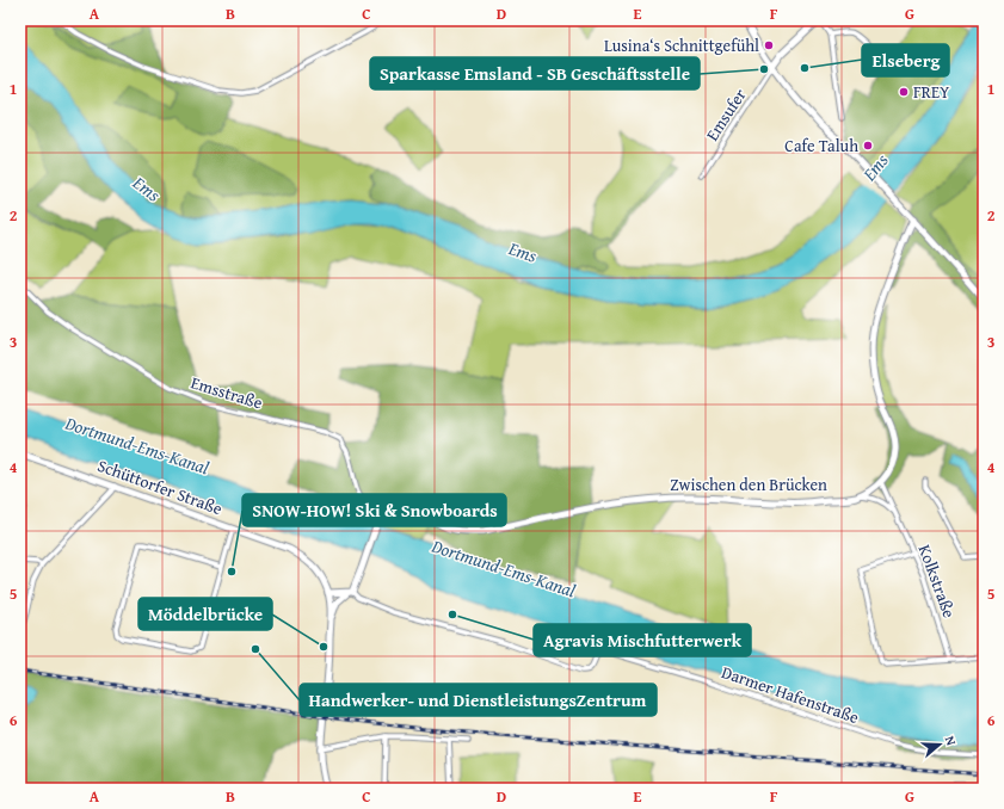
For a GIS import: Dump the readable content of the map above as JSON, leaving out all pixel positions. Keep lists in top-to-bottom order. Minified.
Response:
{"streets":{"street":["Emsufer","Emsstraße","Zwischen den Brücken","Schüttorfer Straße","Kolkstraße","Darmer Hafenstraße"]},"crossings":[["Emsstraße","Zwischen den Brücken"],["Zwischen den Brücken","Kolkstraße"]],"water":["Ems","Dortmund-Ems-Kanal"],"places":["Lusina‘s Schnittgefühl","Elseberg","Sparkasse Emsland - SB Geschäftsstelle","FREY","Cafe Taluh","SNOW-HOW! Ski & Snowboards","Agravis Mischfutterwerk","Möddelbrücke","Handwerker- und DienstleistungsZentrum"],"north":"right","grid":{"columns":["A","B","C","D","E","F","G"],"rows":["1","2","3","4","5","6"]}}
